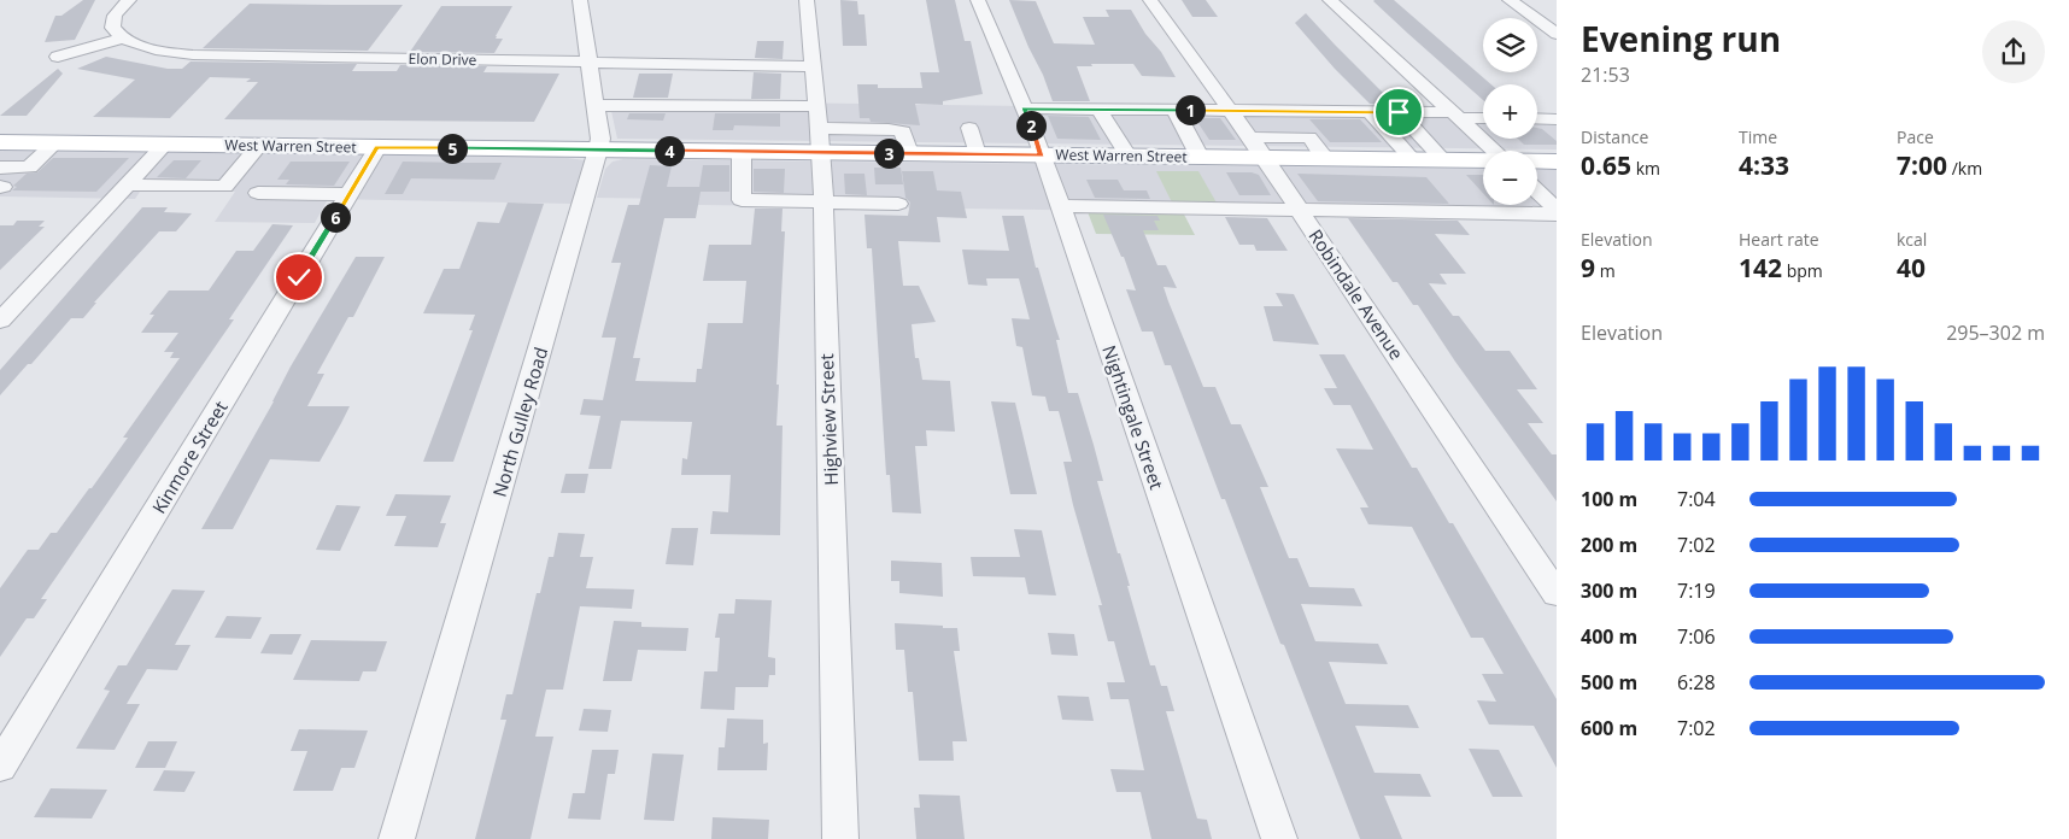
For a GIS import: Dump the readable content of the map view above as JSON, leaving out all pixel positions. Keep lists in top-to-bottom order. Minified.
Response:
{"streets":{"main road":["West Warren Street"],"street":["Elon Drive","Robindale Avenue","Nightingale Street","Highview Street","North Gulley Road","Kinmore Street"]},"crossings":[["Elon Drive","Highview Street"],["Elon Drive","North Gulley Road"],["West Warren Street","Robindale Avenue"],["West Warren Street","Nightingale Street"],["West Warren Street","Highview Street"],["West Warren Street","North Gulley Road"],["West Warren Street","Kinmore Street"]],"page":{"heading":["Evening run","21:53"],"map_buttons":["+","−"],"pins":["1","2","5","4","3","6"],"stats":[["Distance","0.65 km"],["Time","4:33"],["Pace","7:00 /km"],["Elevation","9 m"],["Heart rate","142 bpm"],["kcal","40"]],"chart":["Elevation","295–302 m"],"list":[{"name":"100 m","note":"7:04"},{"name":"200 m","note":"7:02"},{"name":"300 m","note":"7:19"},{"name":"400 m","note":"7:06"},{"name":"500 m","note":"6:28"},{"name":"600 m","note":"7:02"}]}}
